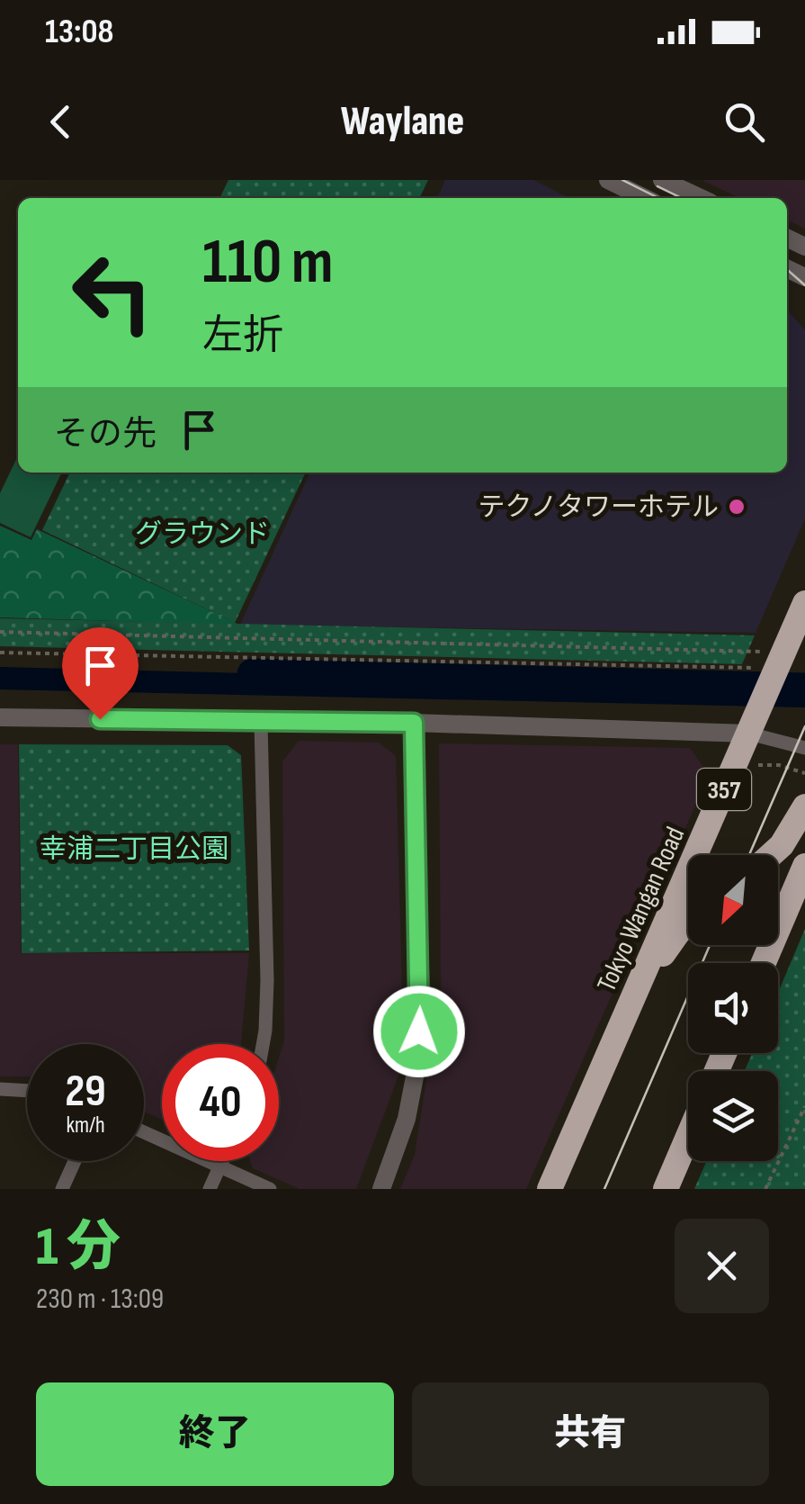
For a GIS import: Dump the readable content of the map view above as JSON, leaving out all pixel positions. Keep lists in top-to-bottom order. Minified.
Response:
{"streets":{"highway":["357","Tokyo Wangan Road"]},"crossings":[["357","Tokyo Wangan Road"]],"parks":["グラウンド","幸浦二丁目公園"],"places":["テクノタワーホテル"],"north":"bottom left","page":{"status":"13:08","header":"Waylane","turn":["110 m","左折"],"then":"その先","speed":"29 km/h","limit":"40","heading":["1 分","230 m · 13:09"],"buttons":["終了","共有"]}}
